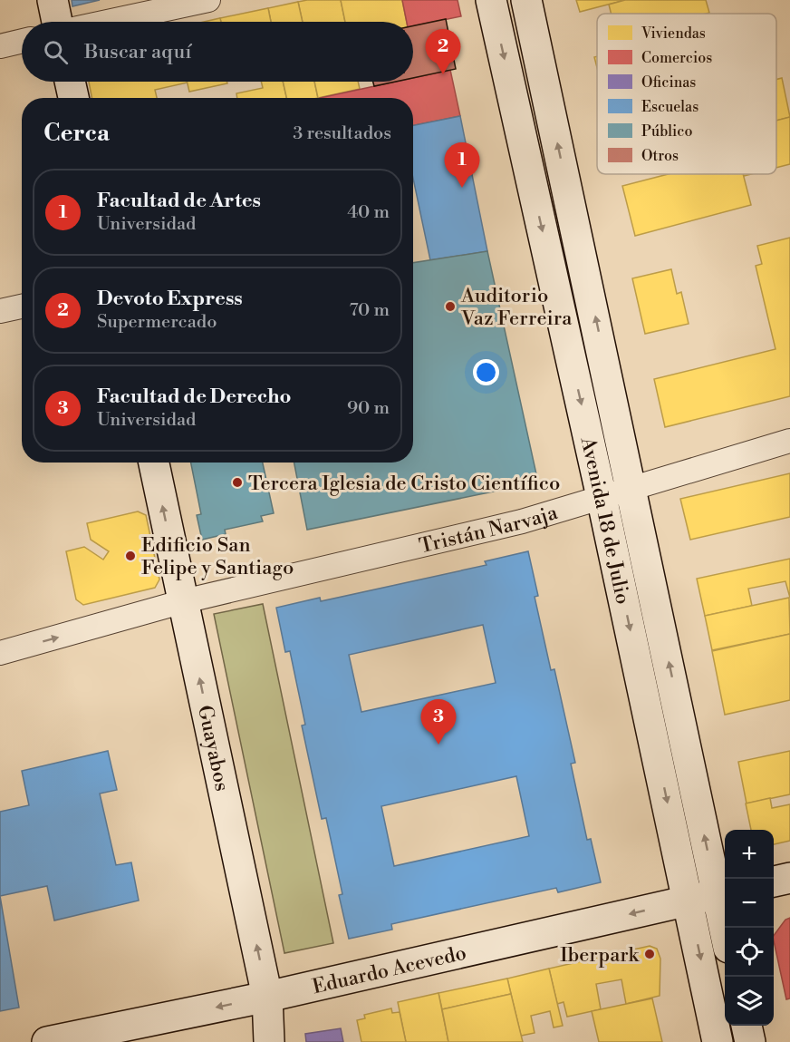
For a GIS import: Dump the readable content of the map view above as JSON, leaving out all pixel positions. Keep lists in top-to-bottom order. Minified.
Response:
{"streets":{"main road":["Avenida 18 de Julio","Guayabos","Eduardo Acevedo"],"street":["Tristán Narvaja"]},"crossings":[["Avenida 18 de Julio","Tristán Narvaja"],["Avenida 18 de Julio","Eduardo Acevedo"],["Tristán Narvaja","Guayabos"],["Guayabos","Eduardo Acevedo"]],"one_way":["Guayabos","Eduardo Acevedo"],"places":["Auditorio Vaz Ferreira","Tercera Iglesia de Cristo Científico","Edificio San Felipe y Santiago","Iberpark"],"legend":["Viviendas","Comercios","Oficinas","Escuelas","Público","Otros"],"page":{"search":"Buscar aquí","pins":["2","1","3"],"heading":["Cerca","3 resultados"],"list":[{"mark":"1","name":"Facultad de Artes","note":"Universidad","value":"40 m"},{"mark":"2","name":"Devoto Express","note":"Supermercado","value":"70 m"},{"mark":"3","name":"Facultad de Derecho","note":"Universidad","value":"90 m"}],"map_buttons":["+","−"]}}
